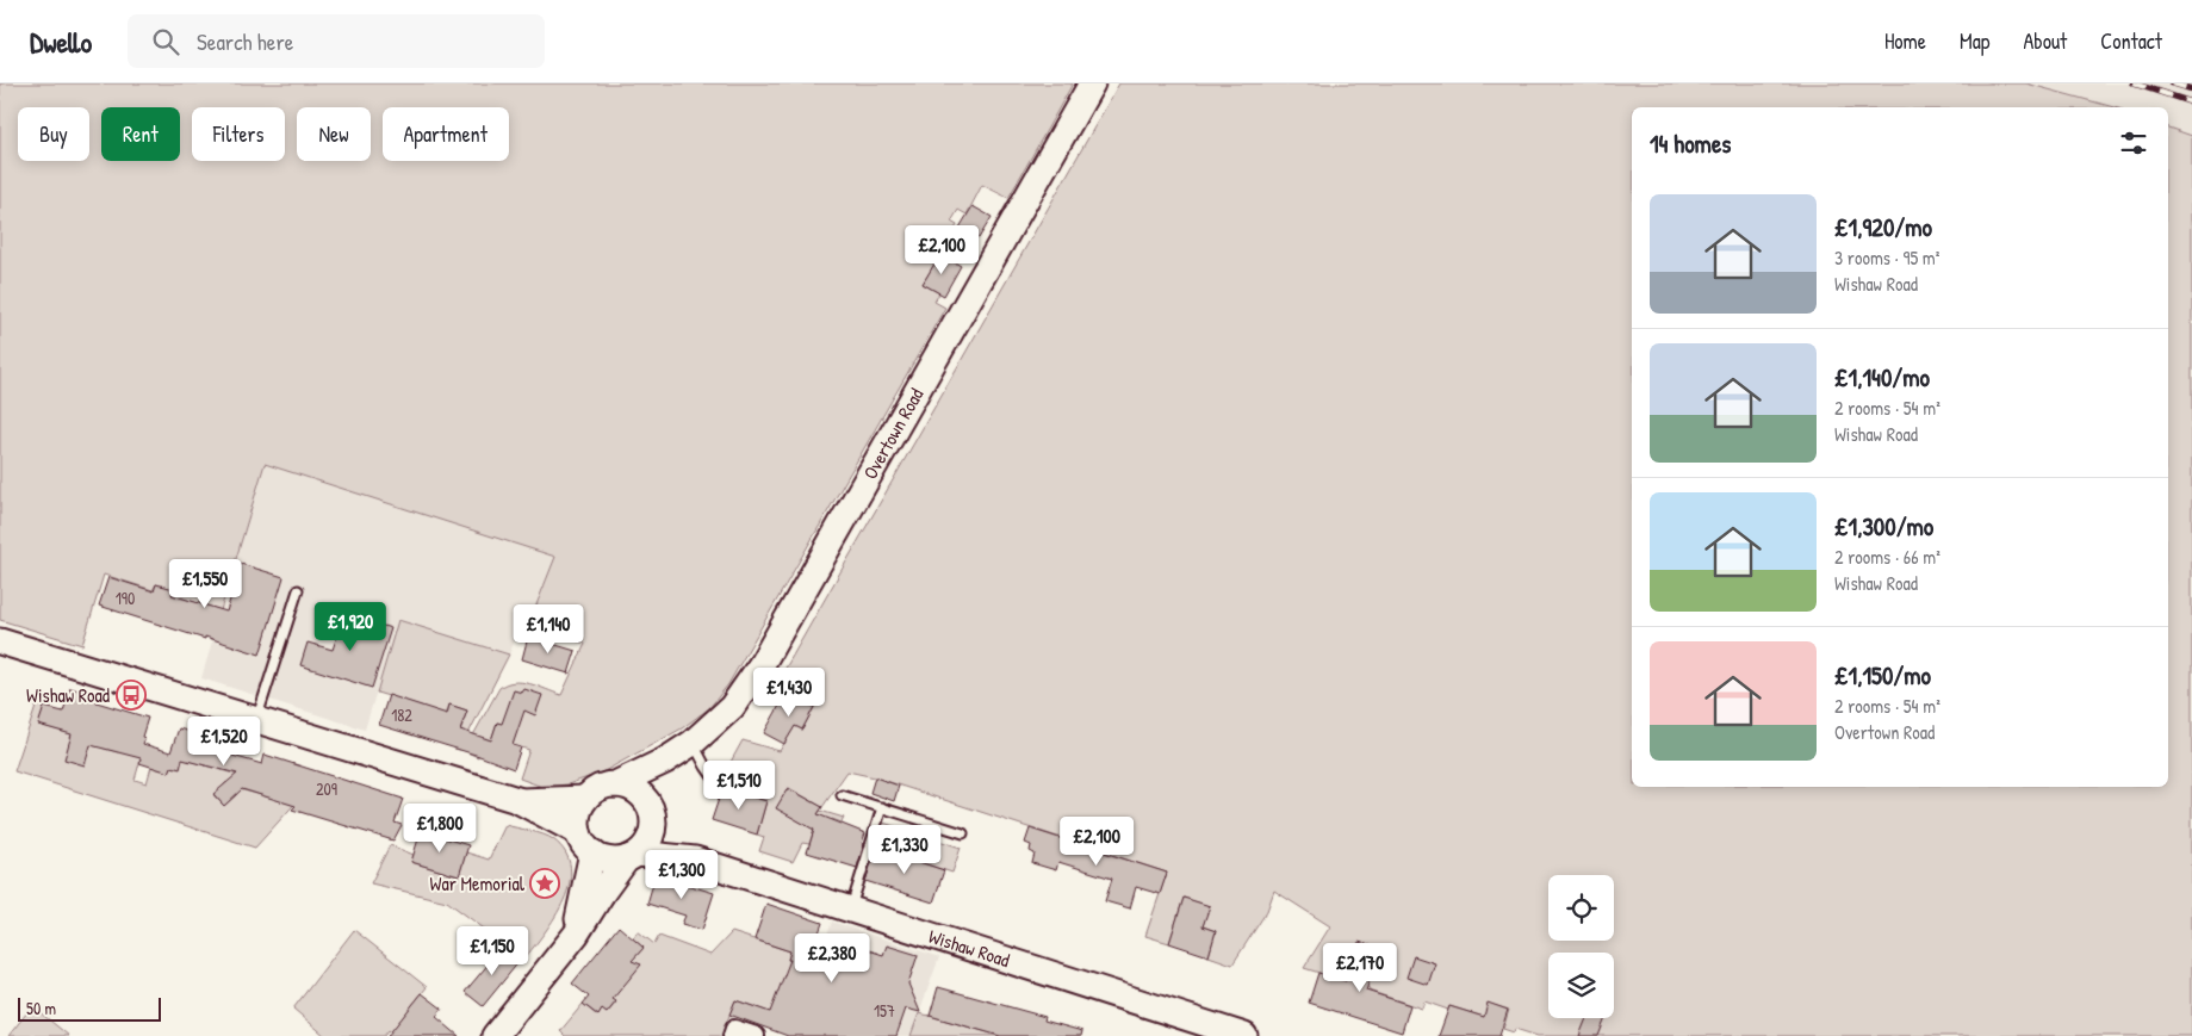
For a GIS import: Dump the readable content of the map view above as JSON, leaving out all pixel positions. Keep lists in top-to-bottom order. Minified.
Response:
{"streets":{"main road":["Overtown Road","Wishaw Road"]},"crossings":[["Overtown Road","Wishaw Road"]],"places":{"bus stop":["Wishaw Road"],"place":["War Memorial"]},"house_numbers":["190","182","209","157"],"scale_bar":"50 m","page":{"header":"Dwello","search":"Search here","nav":["Home","Map","About","Contact"],"chip":["Buy","Rent","Filters","New","Apartment"],"heading":"14 homes","list":[{"name":"£1,920/mo","note":"3 rooms · 95 m² · Wishaw Road"},{"name":"£1,140/mo","note":"2 rooms · 54 m² · Wishaw Road"},{"name":"£1,300/mo","note":"2 rooms · 66 m² · Wishaw Road"},{"name":"£1,150/mo","note":"2 rooms · 54 m² · Overtown Road"}],"price":["£2,100","£1,550","£1,920","£1,140","£1,430","£1,520","£1,510","£1,800","£2,100","£1,330","£1,300","£1,150","£2,380","£2,170"],"scale":"50 m"}}
